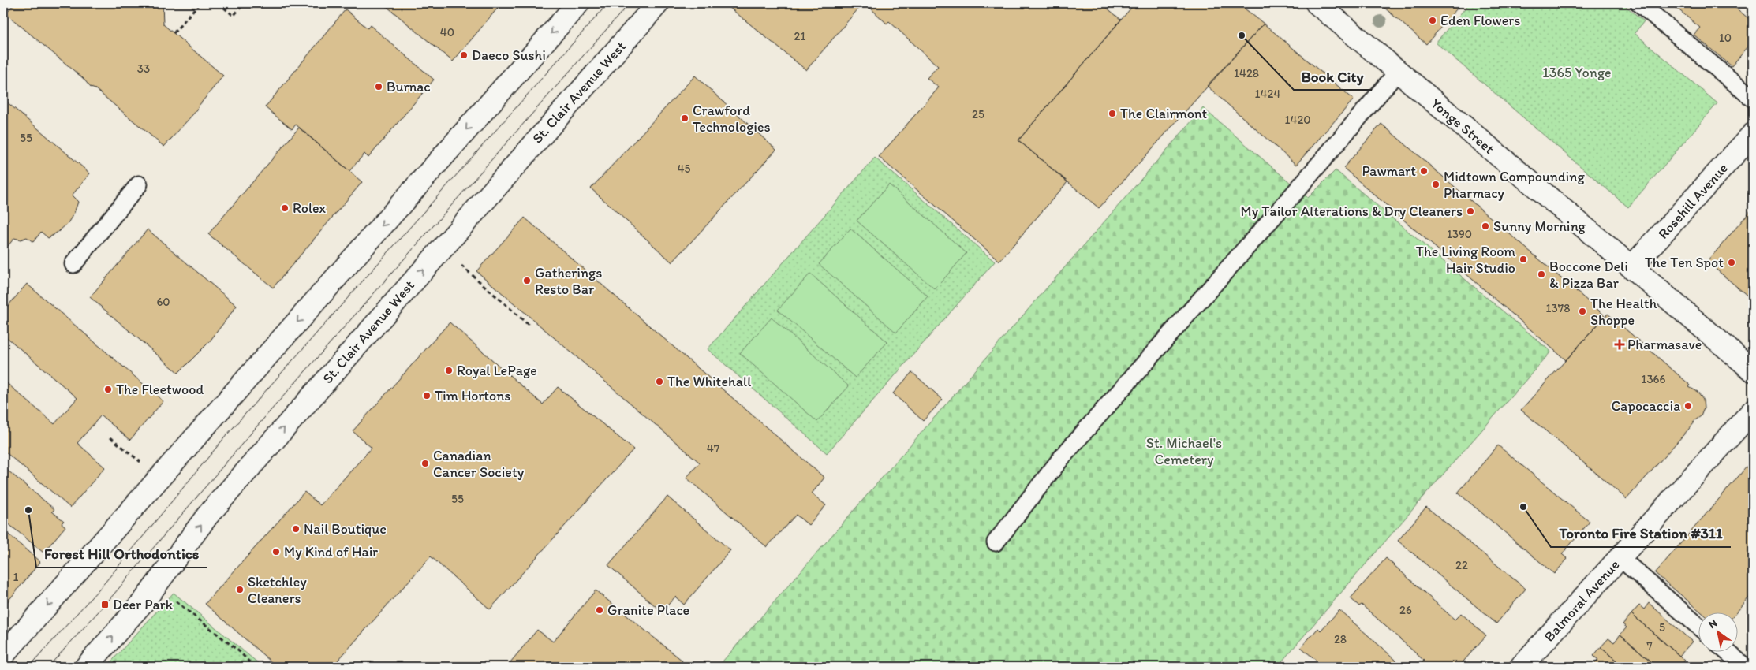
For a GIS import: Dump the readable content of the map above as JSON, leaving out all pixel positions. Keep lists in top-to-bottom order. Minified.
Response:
{"streets":{"main road":["St. Clair Avenue West","Yonge Street","Rosehill Avenue","Balmoral Avenue"]},"crossings":[["Yonge Street","Rosehill Avenue"]],"parks":["1365 Yonge","St. Michael's Cemetery"],"places":{"other":["Eden Flowers","Book City","Daeco Sushi","Burnac","The Clairmont","Crawford Technologies","Pawmart","Midtown Compounding Pharmacy","Rolex","My Tailor Alterations & Dry Cleaners","Sunny Morning","The Living Room Hair Studio","The Ten Spot","Boccone Deli & Pizza Bar","Gatherings Resto Bar","The Health Shoppe","Royal LePage","The Whitehall","The Fleetwood","Tim Hortons","Capocaccia","Canadian Cancer Society","Toronto Fire Station #311","Forest Hill Orthodontics","Nail Boutique","My Kind of Hair","Sketchley Cleaners","Granite Place"],"health":["Pharmasave"],"transit":["Deer Park"]},"house_numbers":["40","21","10","33","1428","1424","25","1420","55","45","1390","60","1378","1366","47","55","22","1","26","5","28","7"],"north":"top left"}
